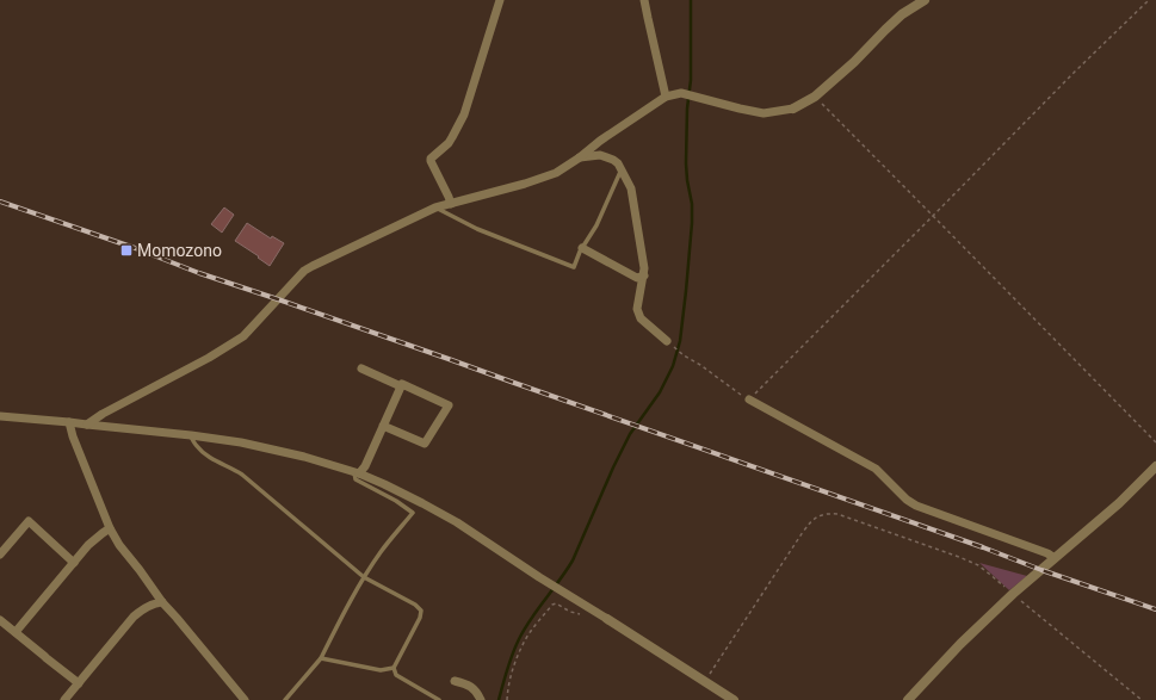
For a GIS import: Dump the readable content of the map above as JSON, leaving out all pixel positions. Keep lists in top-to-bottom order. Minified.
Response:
{"places":{"transit":["Momozono"]}}
